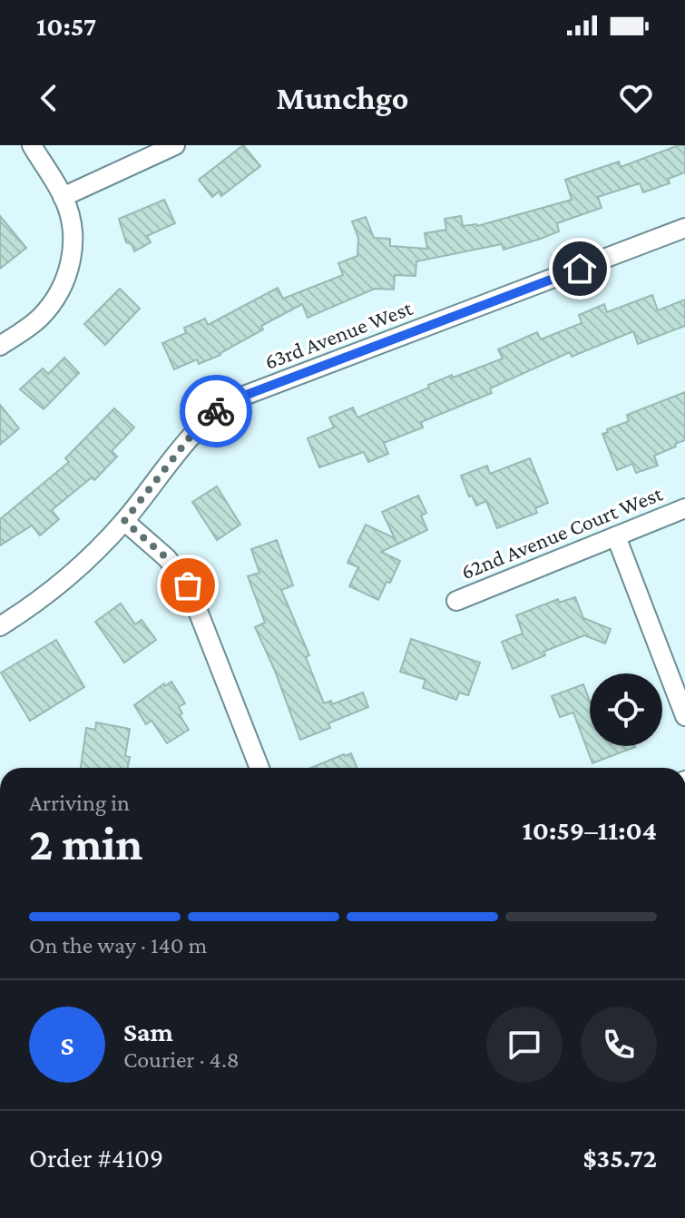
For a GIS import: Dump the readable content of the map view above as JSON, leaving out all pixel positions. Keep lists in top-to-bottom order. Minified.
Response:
{"streets":{"street":["63rd Avenue West","62nd Avenue Court West"]},"page":{"status":"10:57","header":"Munchgo","heading":["2 min","Arriving in","10:59–11:04"],"panel":["Sam","Courier · 4.8","Order #4109","$35.72"],"bar":"On the way · 140 m","round":"S"}}
